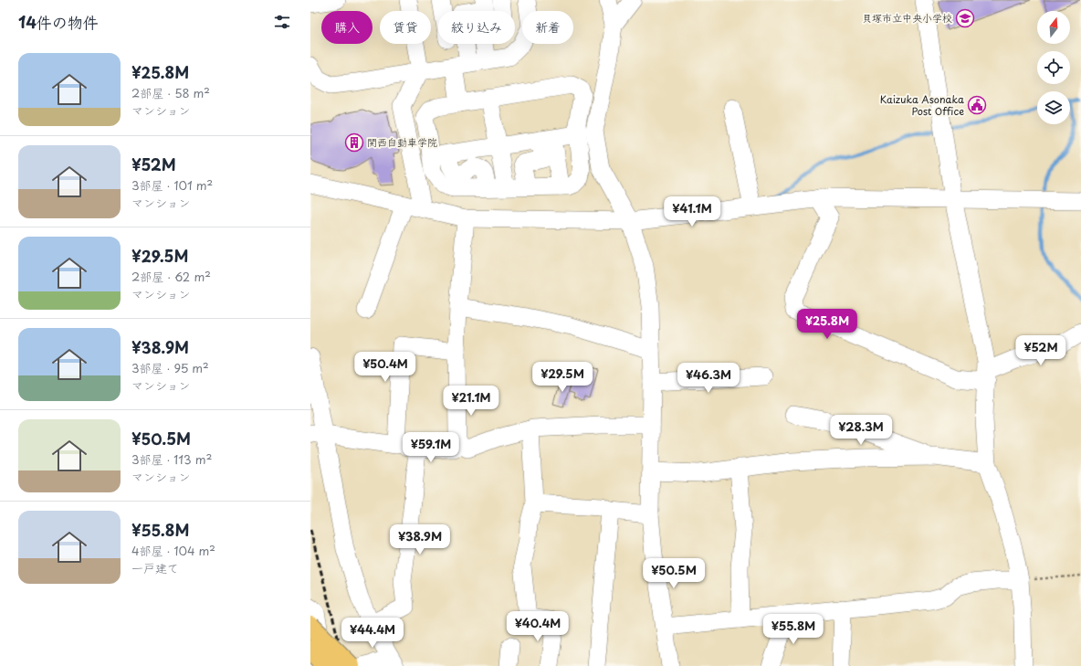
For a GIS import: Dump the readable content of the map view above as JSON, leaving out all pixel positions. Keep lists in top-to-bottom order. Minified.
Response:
{"places":{"school or university":["貝塚市立中央小学校"],"public building":["Kaizuka Asonaka Post Office"],"building":["関西自動車学院"]},"north":"top","page":{"heading":"14件の物件","chip":["購入","賃貸","絞り込み","新着"],"list":[{"name":"¥25.8M","note":"2部屋 · 58 m² · マンション"},{"name":"¥52M","note":"3部屋 · 101 m² · マンション"},{"name":"¥29.5M","note":"2部屋 · 62 m² · マンション"},{"name":"¥38.9M","note":"3部屋 · 95 m² · マンション"},{"name":"¥50.5M","note":"3部屋 · 113 m² · マンション"},{"name":"¥55.8M","note":"4部屋 · 104 m² · 一戸建て"}],"price":["¥41.1M","¥25.8M","¥52M","¥50.4M","¥29.5M","¥46.3M","¥21.1M","¥28.3M","¥59.1M","¥38.9M","¥50.5M","¥40.4M","¥55.8M","¥44.4M"]}}
